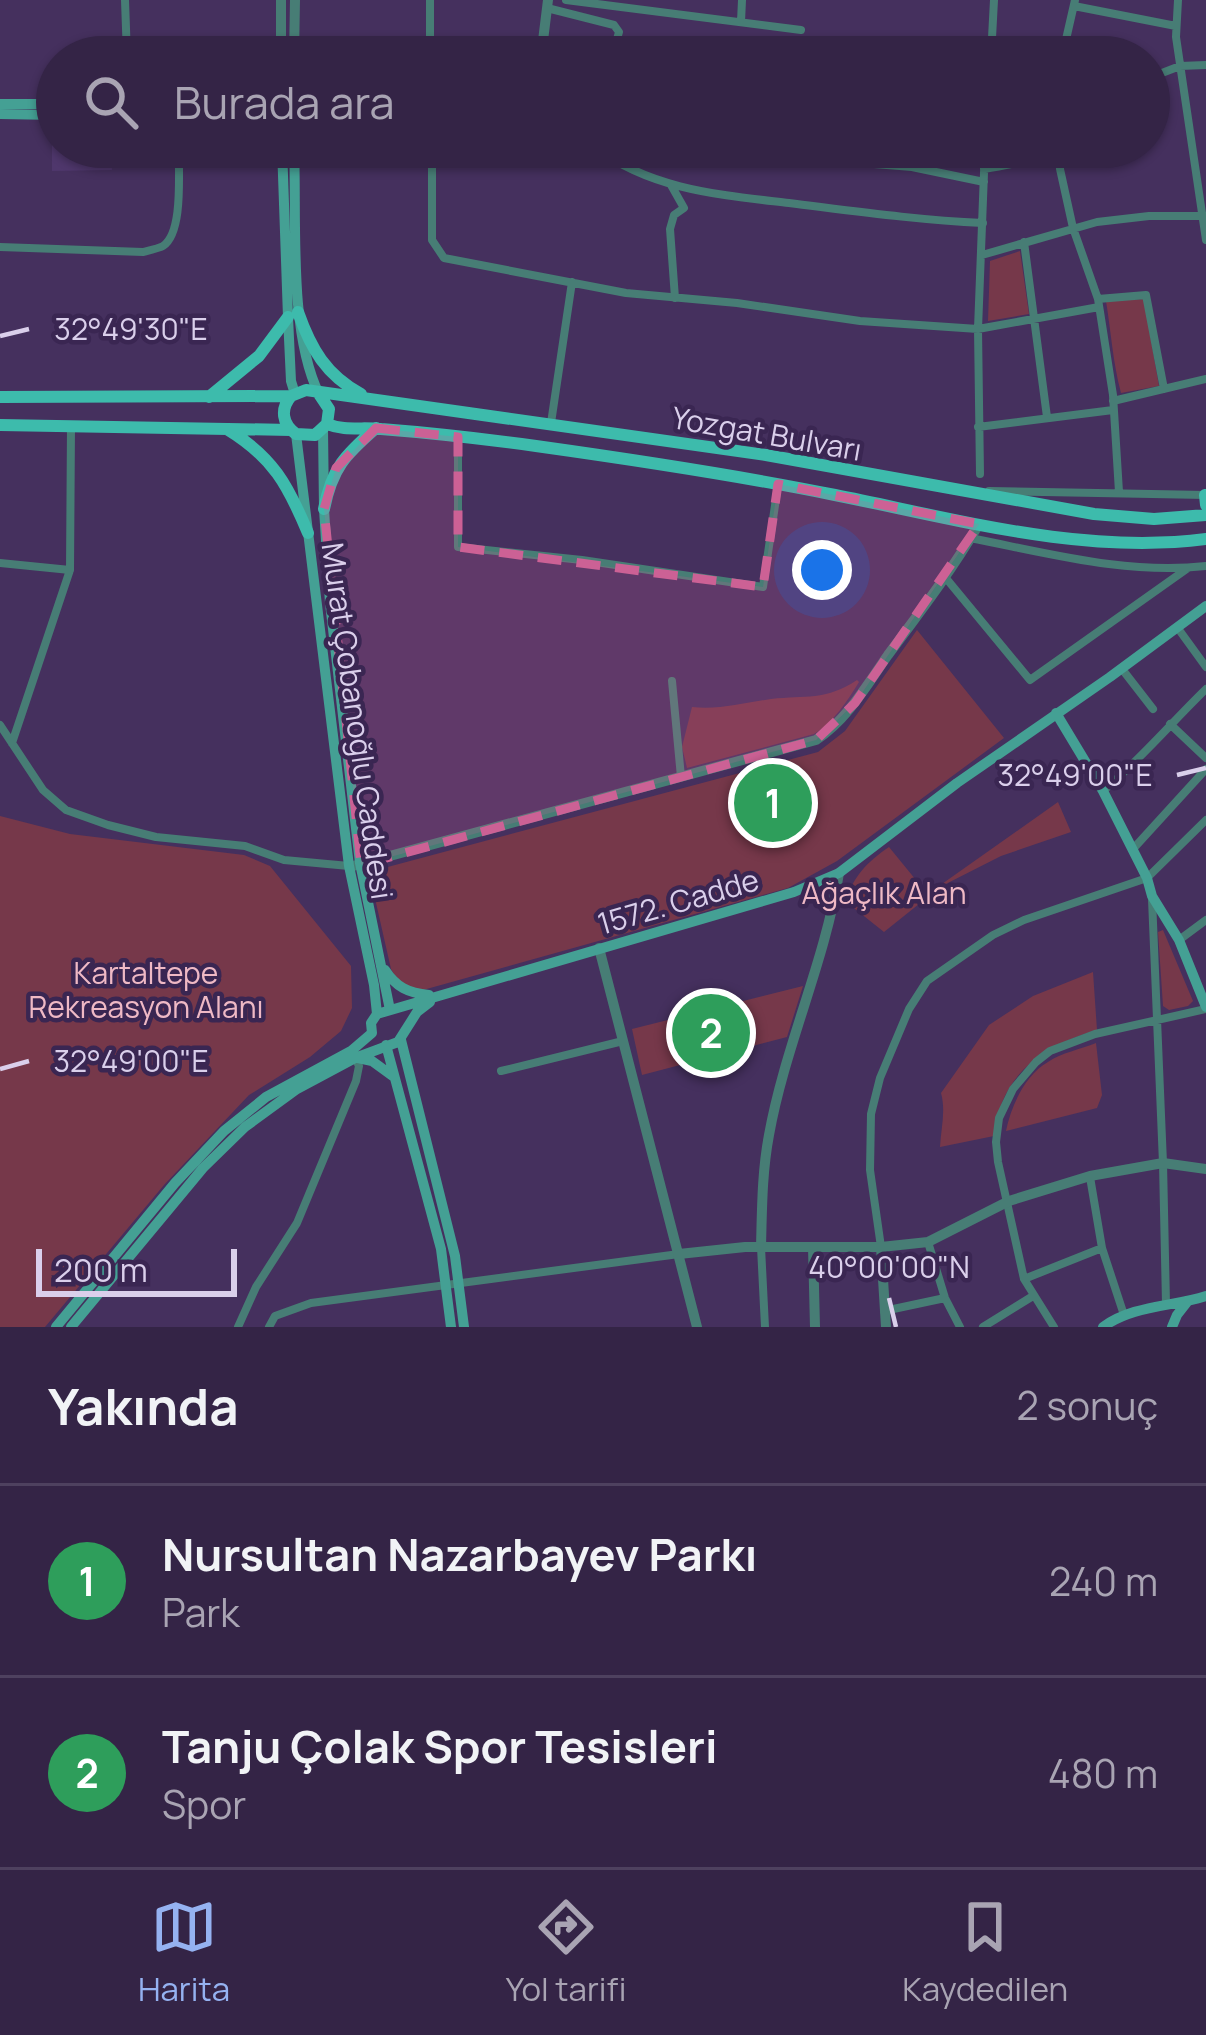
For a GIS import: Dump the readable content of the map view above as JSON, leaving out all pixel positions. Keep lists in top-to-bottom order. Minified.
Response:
{"streets":{"main road":["Yozgat Bulvarı","Murat Çobanoğlu Caddesi","1572. Cadde"]},"crossings":[["Yozgat Bulvarı","Murat Çobanoğlu Caddesi"],["Murat Çobanoğlu Caddesi","1572. Cadde"]],"parks":["Ağaçlık Alan","Kartaltepe Rekreasyon Alanı"],"scale_bar":"200 m","page":{"search":"Burada ara","pins":["1","2"],"scale":"200 m","heading":["Yakında","2 sonuç"],"list":[{"mark":"1","name":"Nursultan Nazarbayev Parkı","note":"Park","value":"240 m"},{"mark":"2","name":"Tanju Çolak Spor Tesisleri","note":"Spor","value":"480 m"}],"nav":["Harita","Yol tarifi","Kaydedilen"]},"coordinates":["32°49'30\"E","32°49'00\"E","40°00'00\"N"]}
